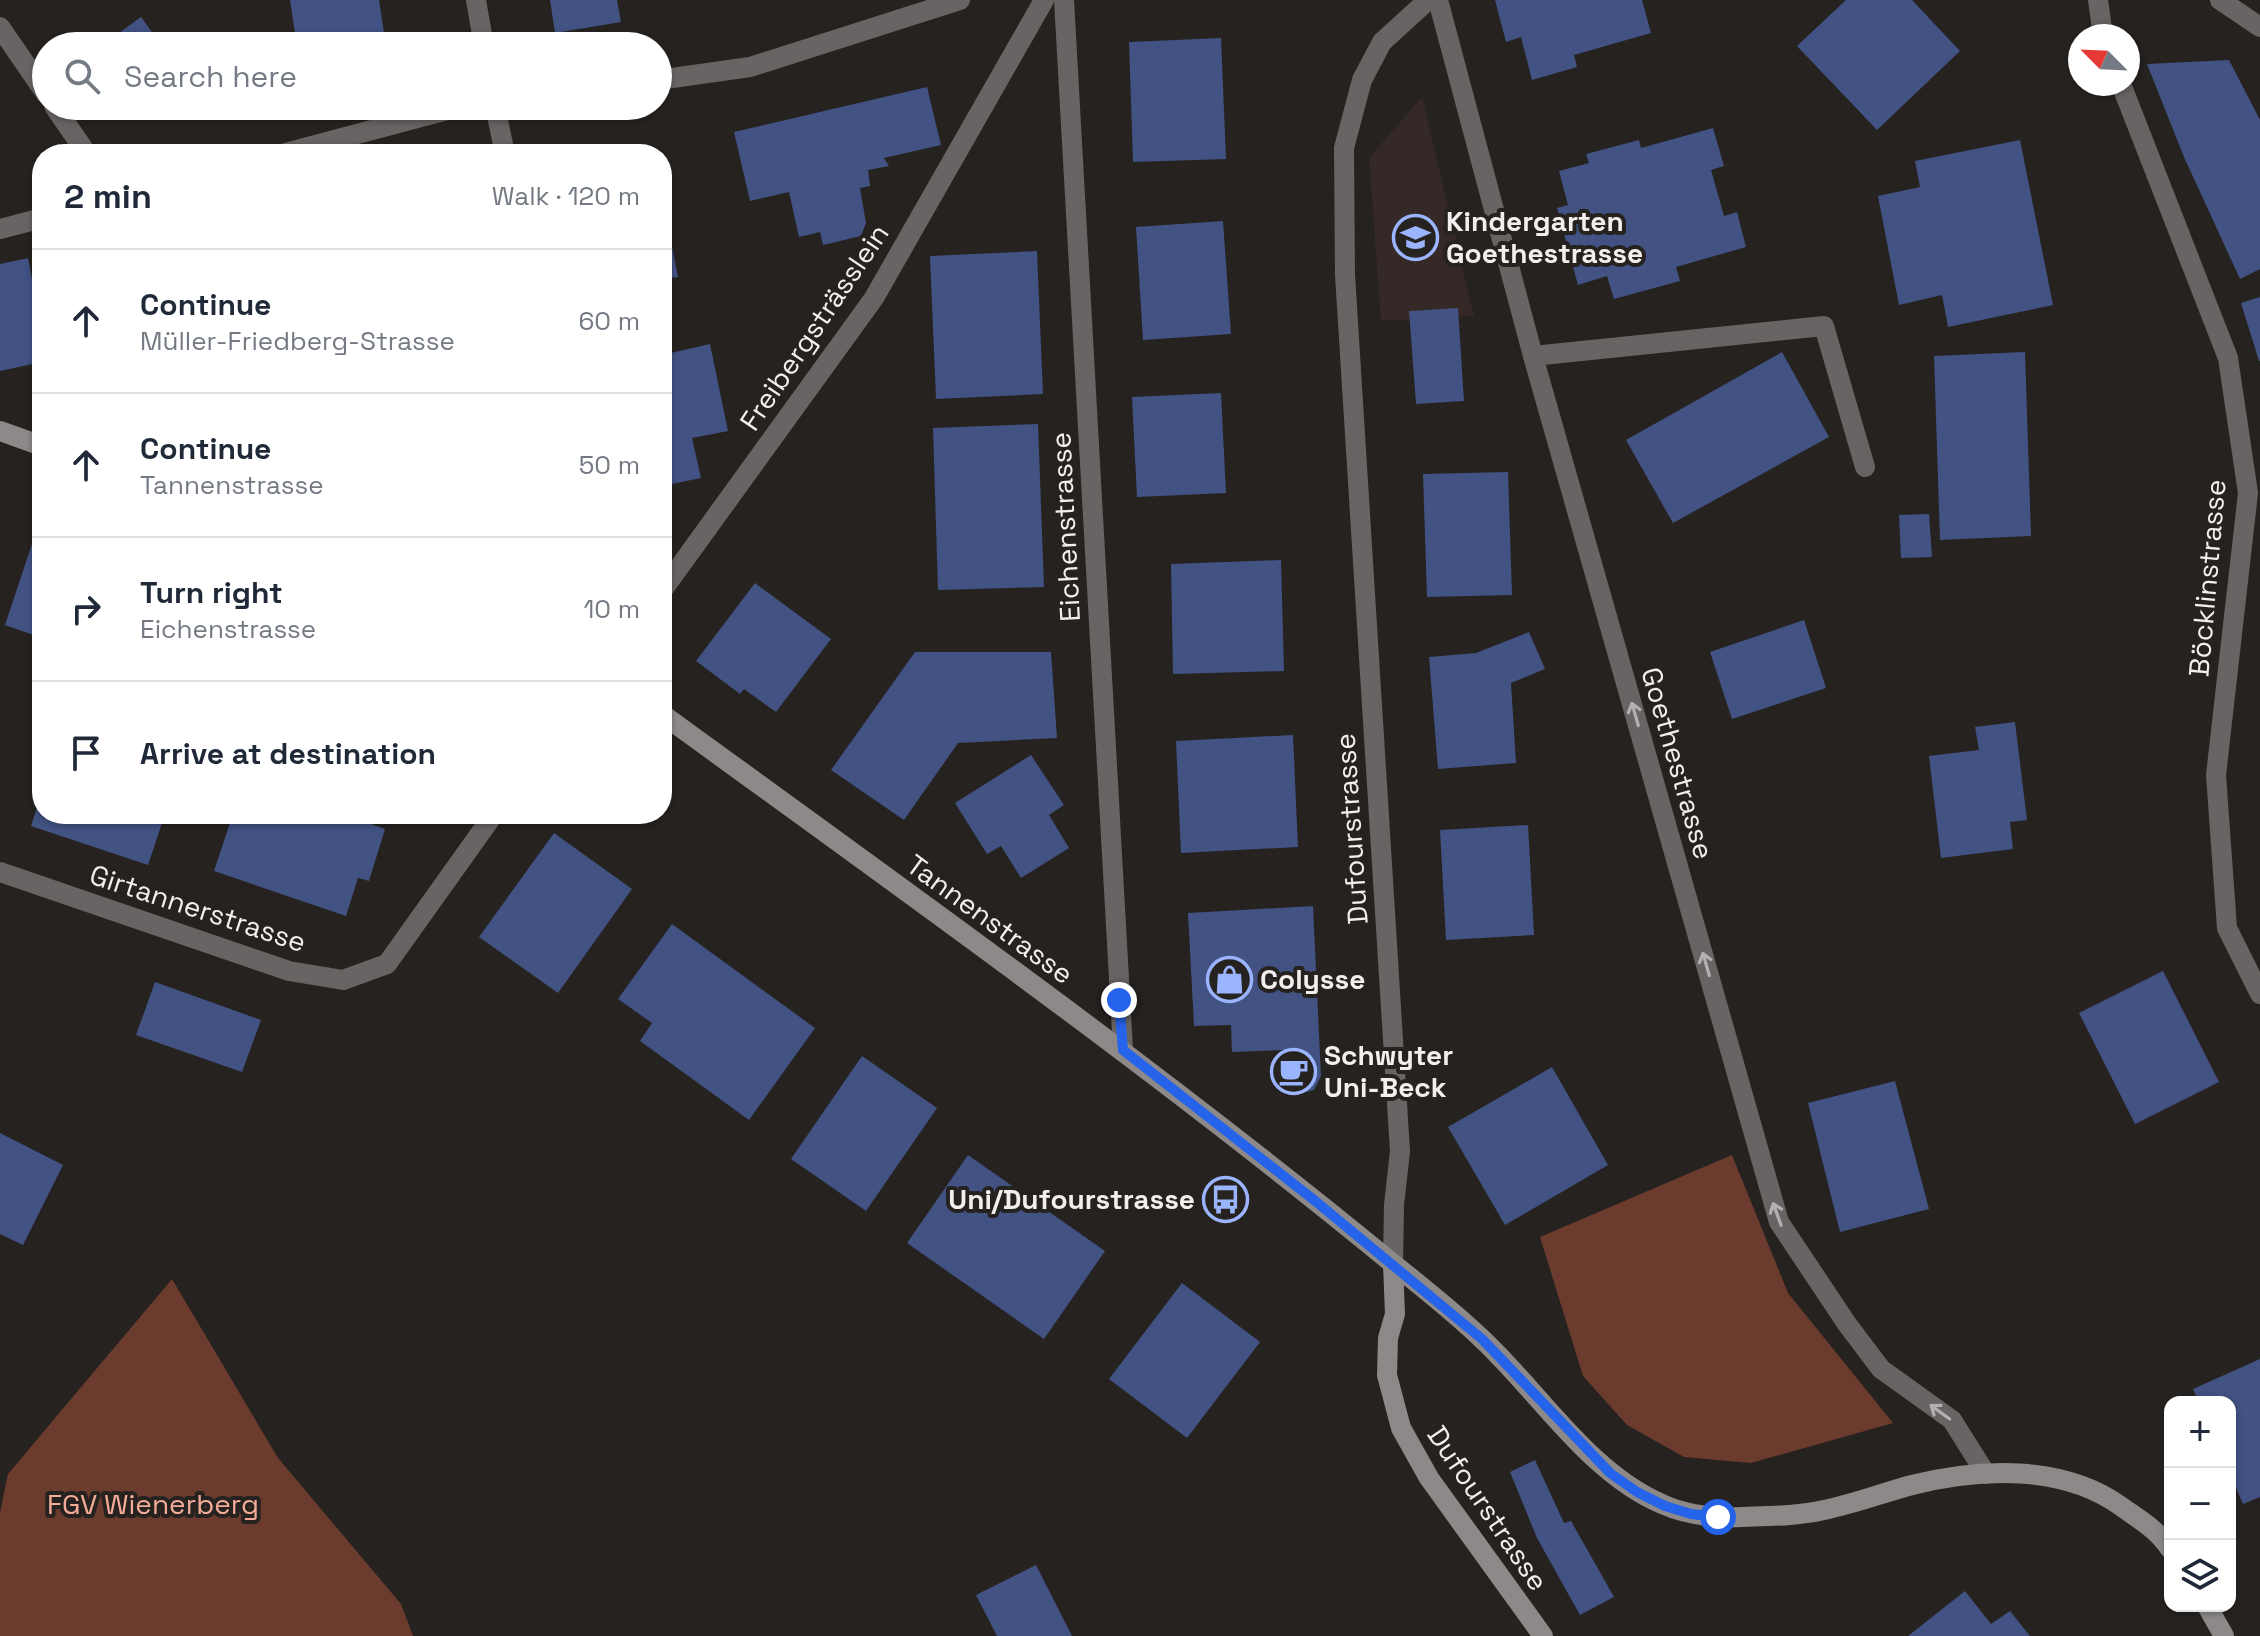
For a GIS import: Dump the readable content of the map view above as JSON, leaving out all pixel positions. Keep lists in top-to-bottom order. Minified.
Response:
{"streets":{"street":["Freibergsträsslein","Eichenstrasse","Böcklinstrasse","Goethestrasse","Dufourstrasse","Girtannerstrasse","Tannenstrasse"]},"crossings":[["Eichenstrasse","Tannenstrasse"],["Goethestrasse","Tannenstrasse"],["Dufourstrasse","Tannenstrasse"]],"one_way":["Goethestrasse"],"parks":["FGV Wienerberg"],"places":{"school or university":["Kindergarten Goethestrasse"],"shop":["Colysse"],"cafe":["Schwyter Uni-Beck"],"bus stop":["Uni/Dufourstrasse"]},"north":"top left","page":{"search":"Search here","heading":["2 min","Walk · 120 m"],"list":[["Continue","Müller-Friedberg-Strasse","60 m"],["Continue","Tannenstrasse","50 m"],["Turn right","Eichenstrasse","10 m"],"Arrive at destination"],"map_buttons":["+","−"]}}
